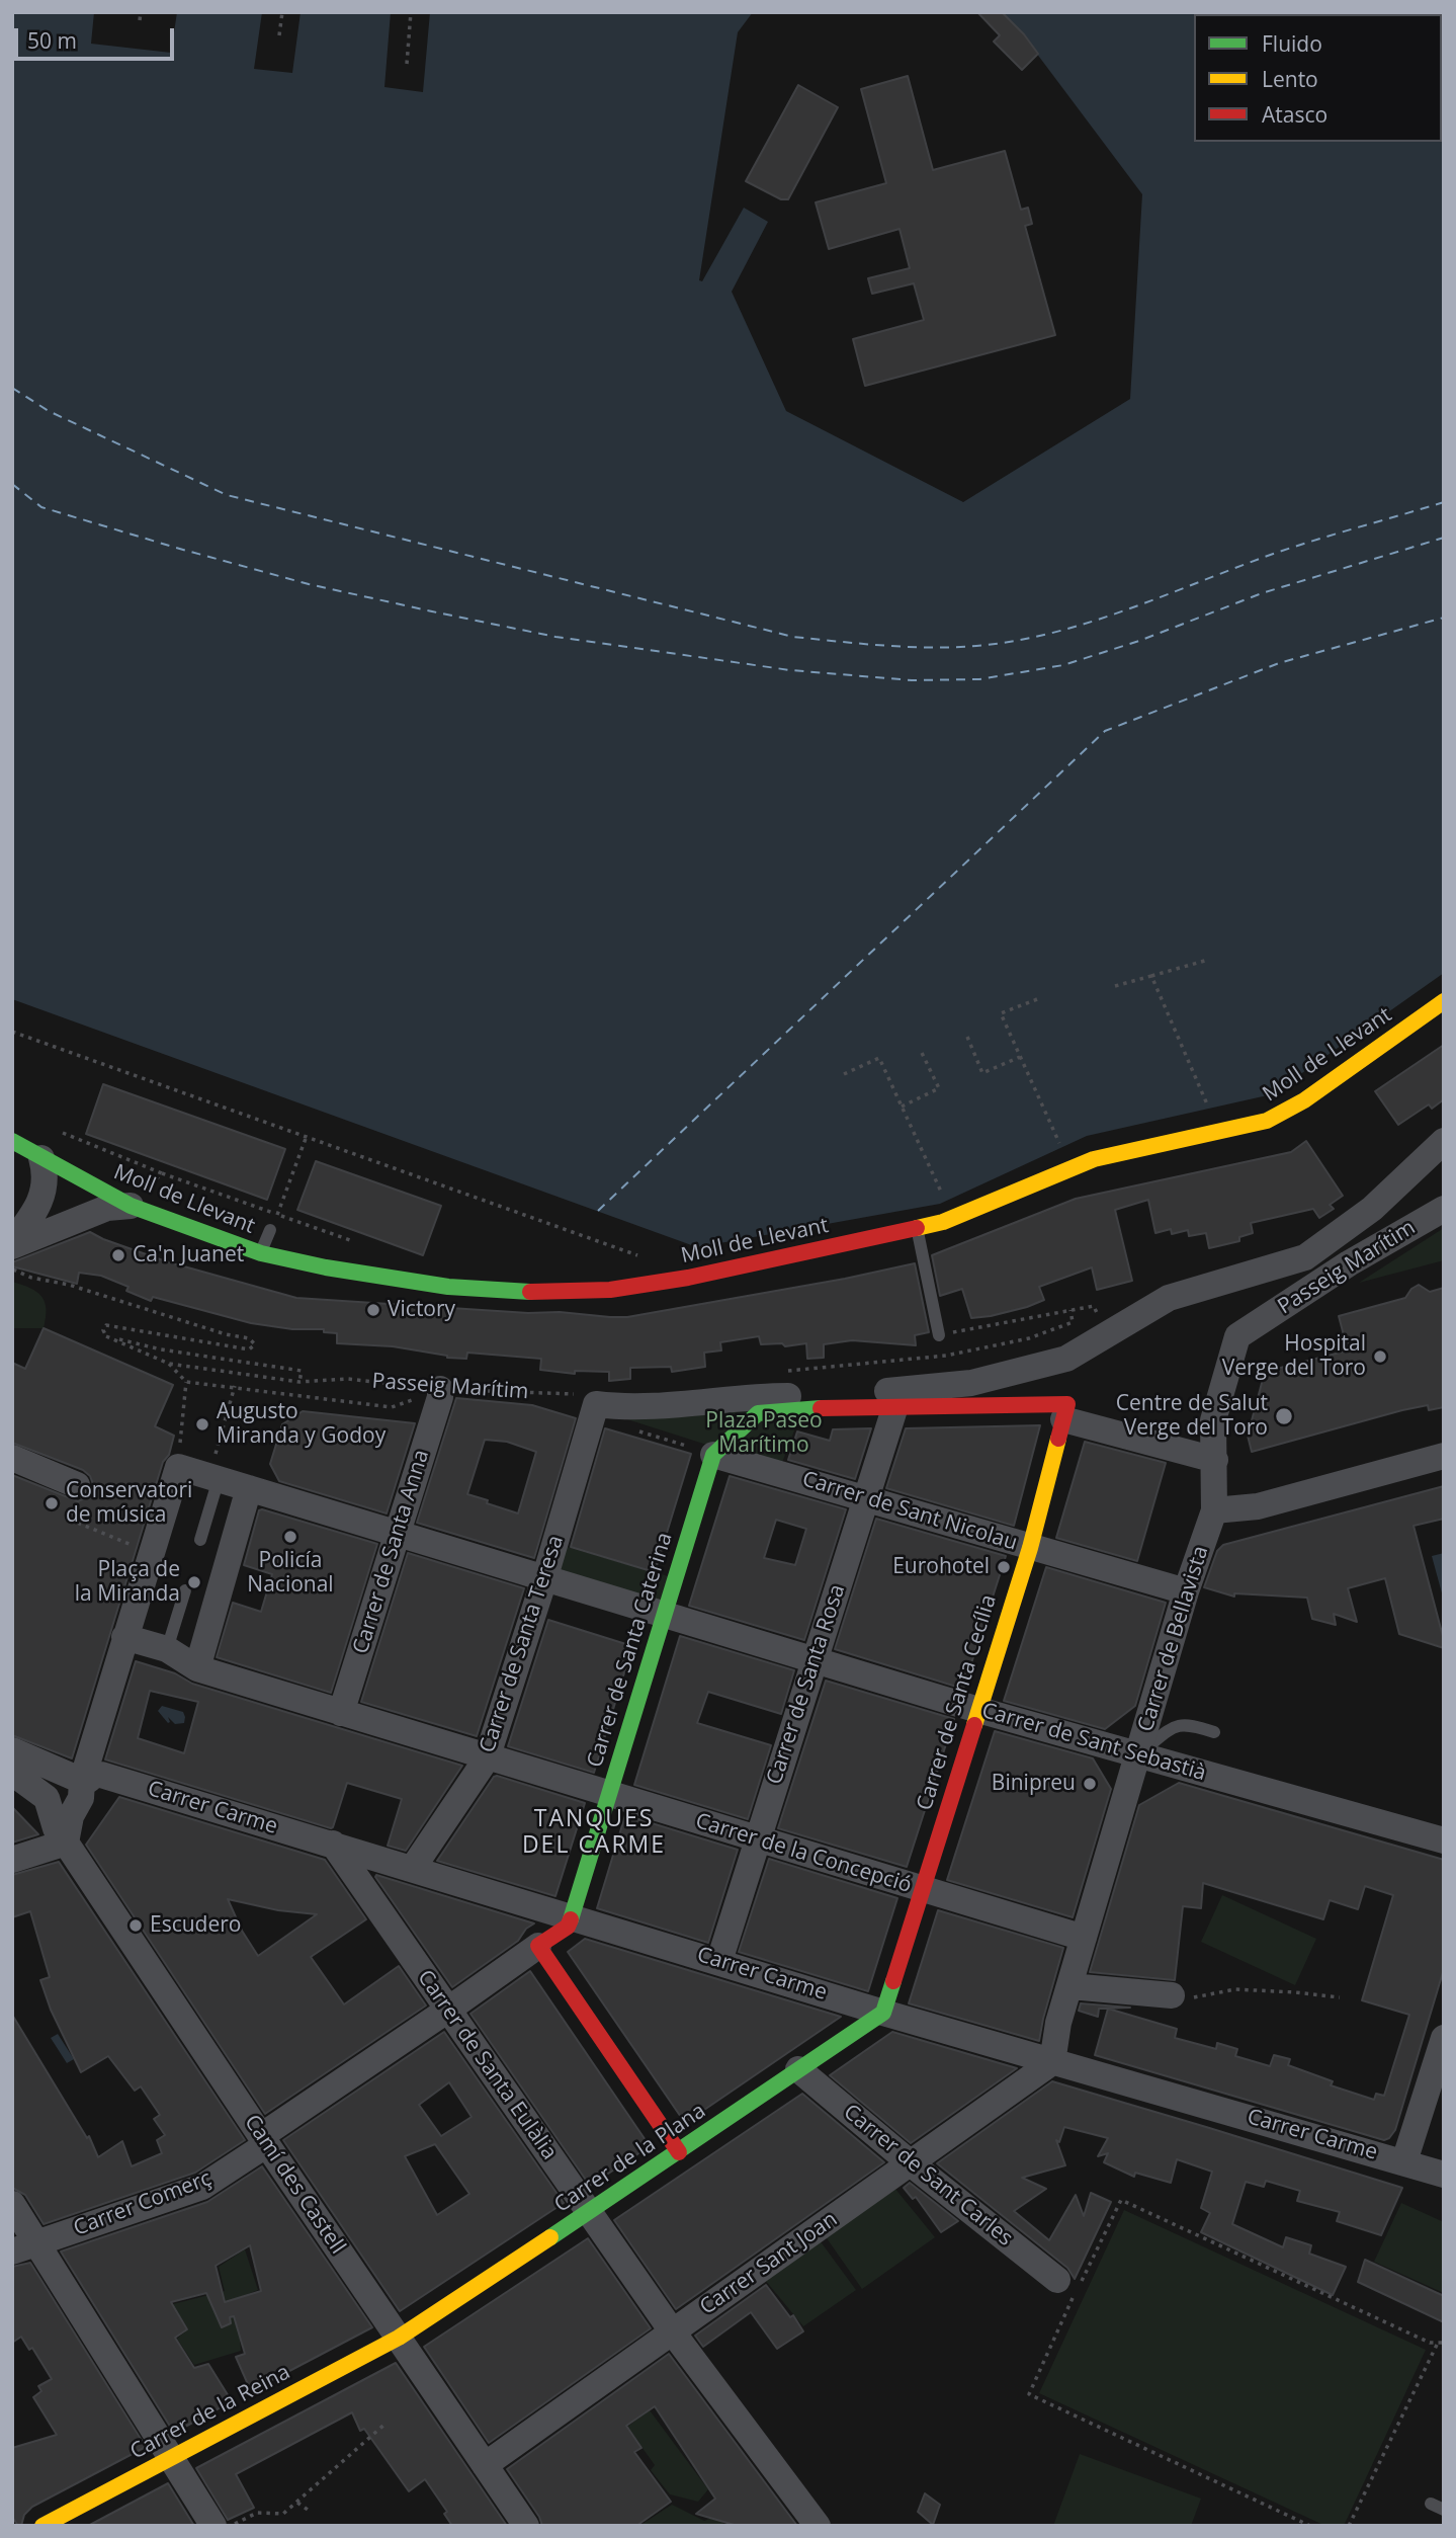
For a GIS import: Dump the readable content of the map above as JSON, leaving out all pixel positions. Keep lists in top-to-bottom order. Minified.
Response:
{"streets":{"street":["Moll de Llevant","Passeig Marítim","Carrer de Sant Nicolau","Carrer de Santa Anna","Carrer de Bellavista","Carrer de Santa Teresa","Carrer de Santa Caterina","Carrer de Santa Rosa","Carrer de Santa Cecília","Carrer de Sant Sebastià","Carrer Carme","Carrer de la Concepció","Carrer de Santa Eulàlia","Carrer de la Plana","Carrer de Sant Carles","Camí des Castell","Carrer Comerç","Carrer Sant Joan","Carrer de la Reina"]},"crossings":[["Passeig Marítim","Carrer de Santa Anna"],["Passeig Marítim","Carrer de Bellavista"],["Passeig Marítim","Carrer de Santa Teresa"],["Carrer de Sant Nicolau","Carrer de Bellavista"],["Carrer de Sant Nicolau","Carrer de Santa Caterina"],["Carrer de Sant Nicolau","Carrer de Santa Rosa"],["Carrer de Sant Nicolau","Carrer de Santa Cecília"],["Carrer de Santa Anna","Carrer de la Concepció"],["Carrer de Bellavista","Carrer de Sant Sebastià"],["Carrer de Bellavista","Carrer Carme"],["Carrer de Bellavista","Carrer de la Concepció"],["Carrer de Bellavista","Carrer Sant Joan"],["Carrer de Santa Teresa","Carrer de Sant Sebastià"],["Carrer de Santa Teresa","Carrer Carme"],["Carrer de Santa Teresa","Carrer de la Concepció"],["Carrer de Santa Caterina","Carrer de Santa Rosa"],["Carrer de Santa Caterina","Carrer de Sant Sebastià"],["Carrer de Santa Caterina","Carrer Carme"],["Carrer de Santa Caterina","Carrer de la Concepció"],["Carrer de Santa Rosa","Carrer de Sant Sebastià"],["Carrer de Santa Rosa","Carrer Carme"],["Carrer de Santa Rosa","Carrer de la Concepció"],["Carrer de Santa Cecília","Carrer de Sant Sebastià"],["Carrer de Santa Cecília","Carrer Carme"],["Carrer de Santa Cecília","Carrer de la Concepció"],["Carrer de Santa Cecília","Carrer de la Plana"],["Carrer Carme","Carrer de Santa Eulàlia"],["Carrer Carme","Carrer de la Plana"],["Carrer Carme","Carrer Sant Joan"],["Carrer de Santa Eulàlia","Carrer de la Plana"],["Carrer de Santa Eulàlia","Carrer Comerç"],["Carrer de Santa Eulàlia","Carrer Sant Joan"],["Carrer de la Plana","Carrer de Sant Carles"],["Carrer de la Plana","Camí des Castell"],["Carrer de la Plana","Carrer de la Reina"],["Carrer de Sant Carles","Carrer Sant Joan"],["Camí des Castell","Carrer Comerç"],["Camí des Castell","Carrer Sant Joan"],["Camí des Castell","Carrer de la Reina"]],"districts":["TANQUES DEL CARME"],"parks":["Plaza Paseo Marítimo"],"places":["Ca'n Juanet","Victory","Hospital Verge del Toro","Centre de Salut Verge del Toro","Augusto Miranda y Godoy","Conservatori de música","Policía Nacional","Eurohotel","Plaça de la Miranda","Binipreu","Escudero"],"legend":["Fluido","Lento","Atasco"],"scale_bar":"50 m"}
